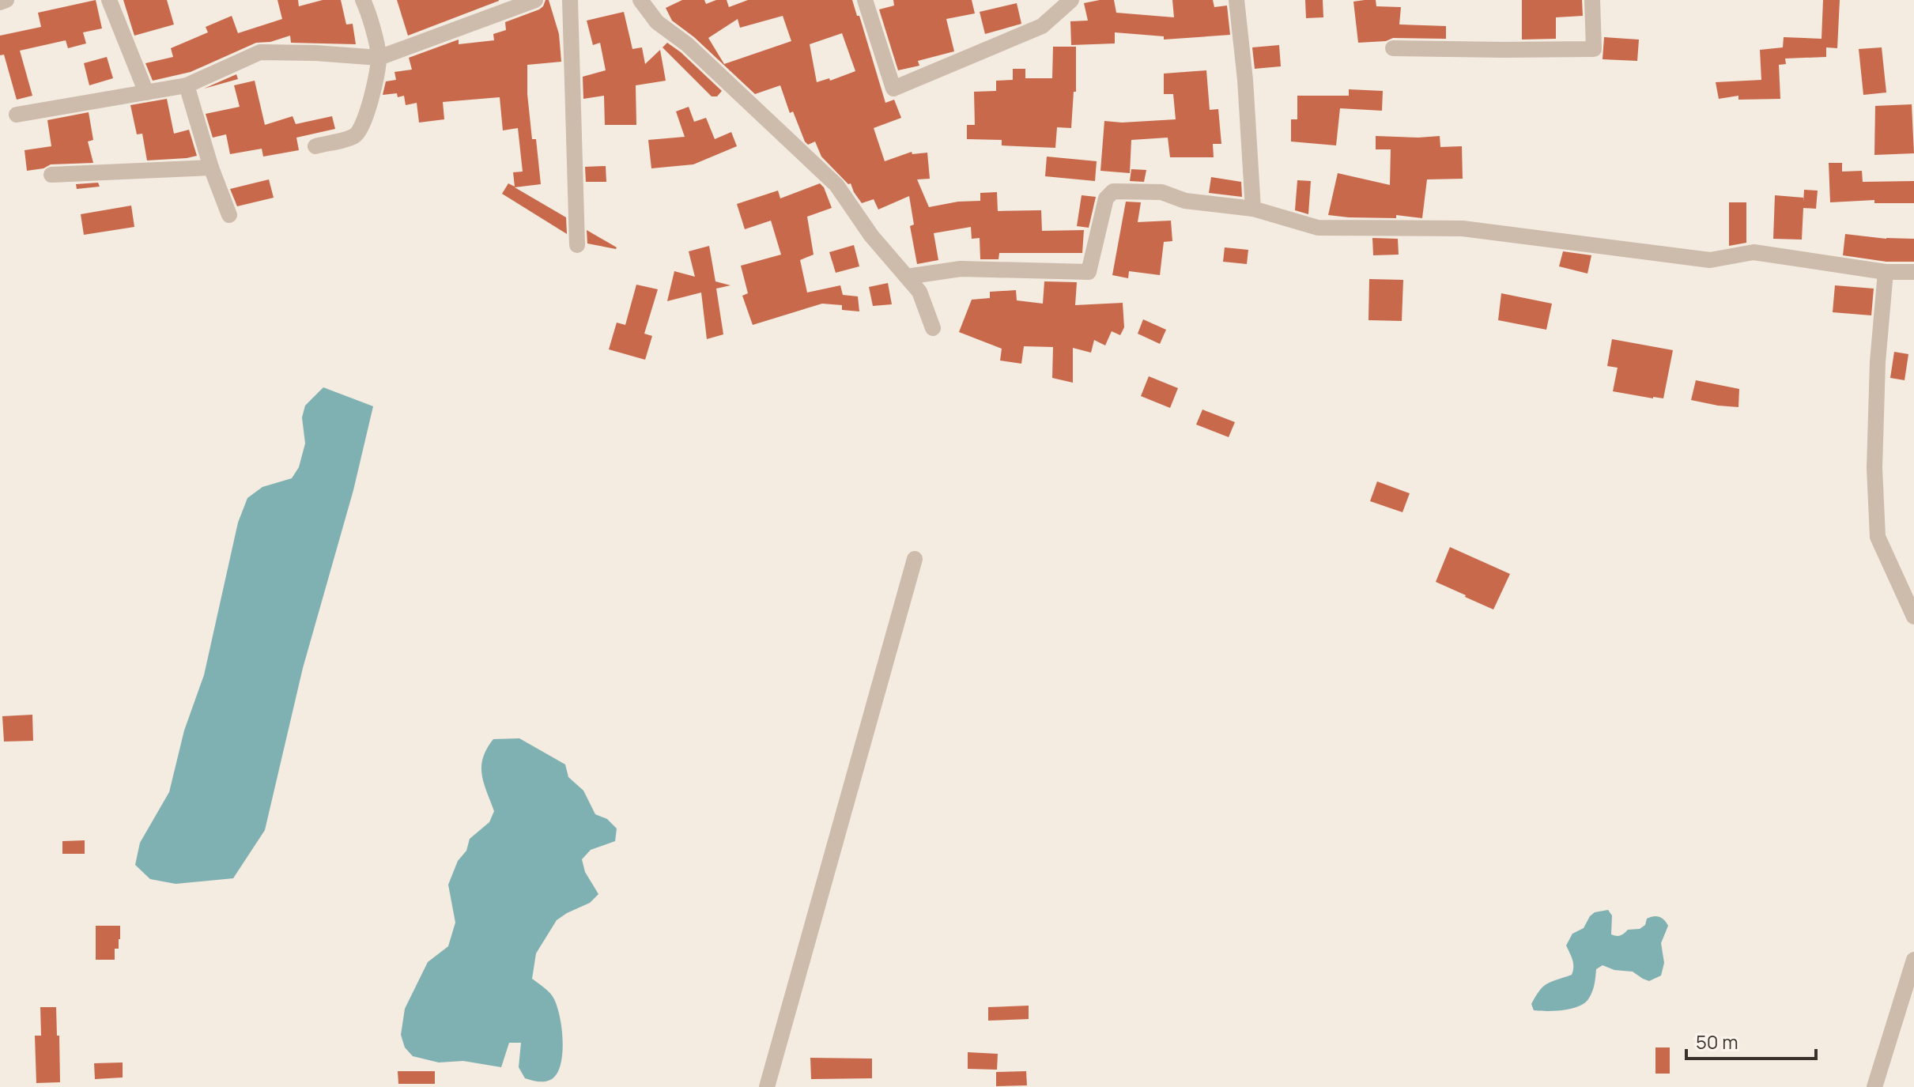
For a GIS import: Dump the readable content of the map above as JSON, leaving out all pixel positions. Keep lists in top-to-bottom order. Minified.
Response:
{"scale_bar":"50 m"}
